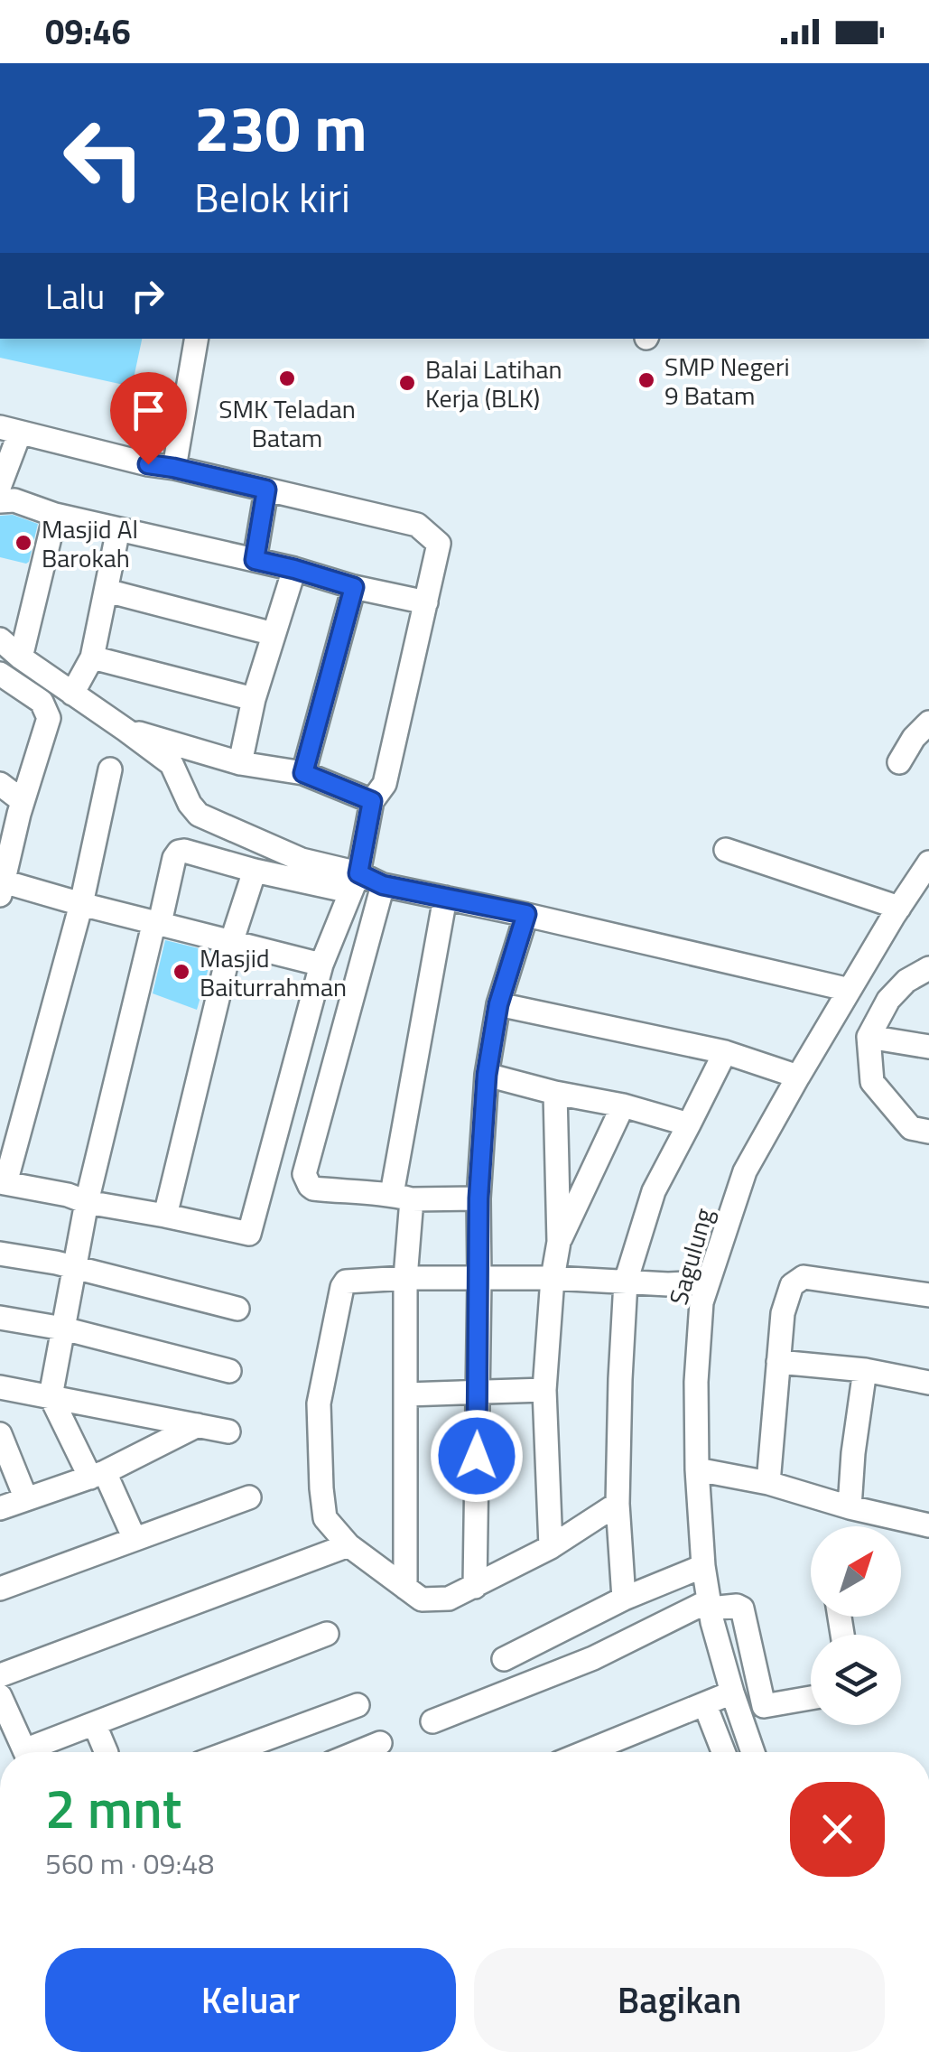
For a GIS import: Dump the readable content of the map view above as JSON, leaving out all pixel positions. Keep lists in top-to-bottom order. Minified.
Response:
{"streets":{"street":["Sagulung"]},"places":["SMK Teladan Batam","SMP Negeri 9 Batam","Balai Latihan Kerja (BLK)","Masjid Al Barokah","Masjid Baiturrahman"],"north":"top right","page":{"status":"09:46","turn":["230 m","Belok kiri"],"then":"Lalu","heading":["2 mnt","560 m · 09:48"],"buttons":["Keluar","Bagikan"]}}
